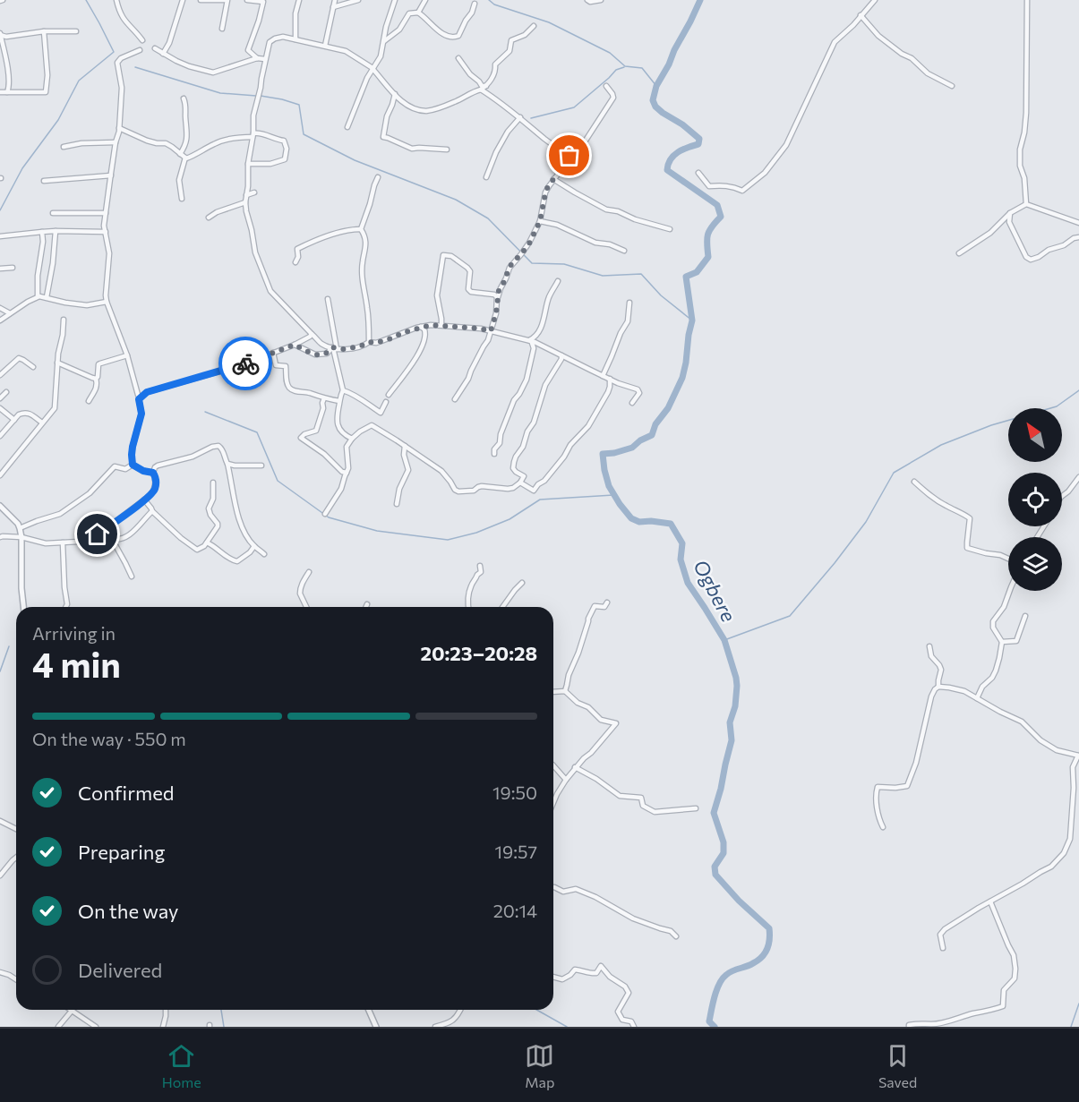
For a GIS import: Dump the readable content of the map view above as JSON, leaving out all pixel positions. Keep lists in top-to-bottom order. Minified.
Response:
{"water":["Ogbere"],"north":"top left","page":{"heading":["4 min","Arriving in","20:23–20:28"],"bar":"On the way · 550 m","list":[["Confirmed","19:50"],["Preparing","19:57"],["On the way","20:14"],"Delivered"],"tabs":["Home","Map","Saved"]}}
